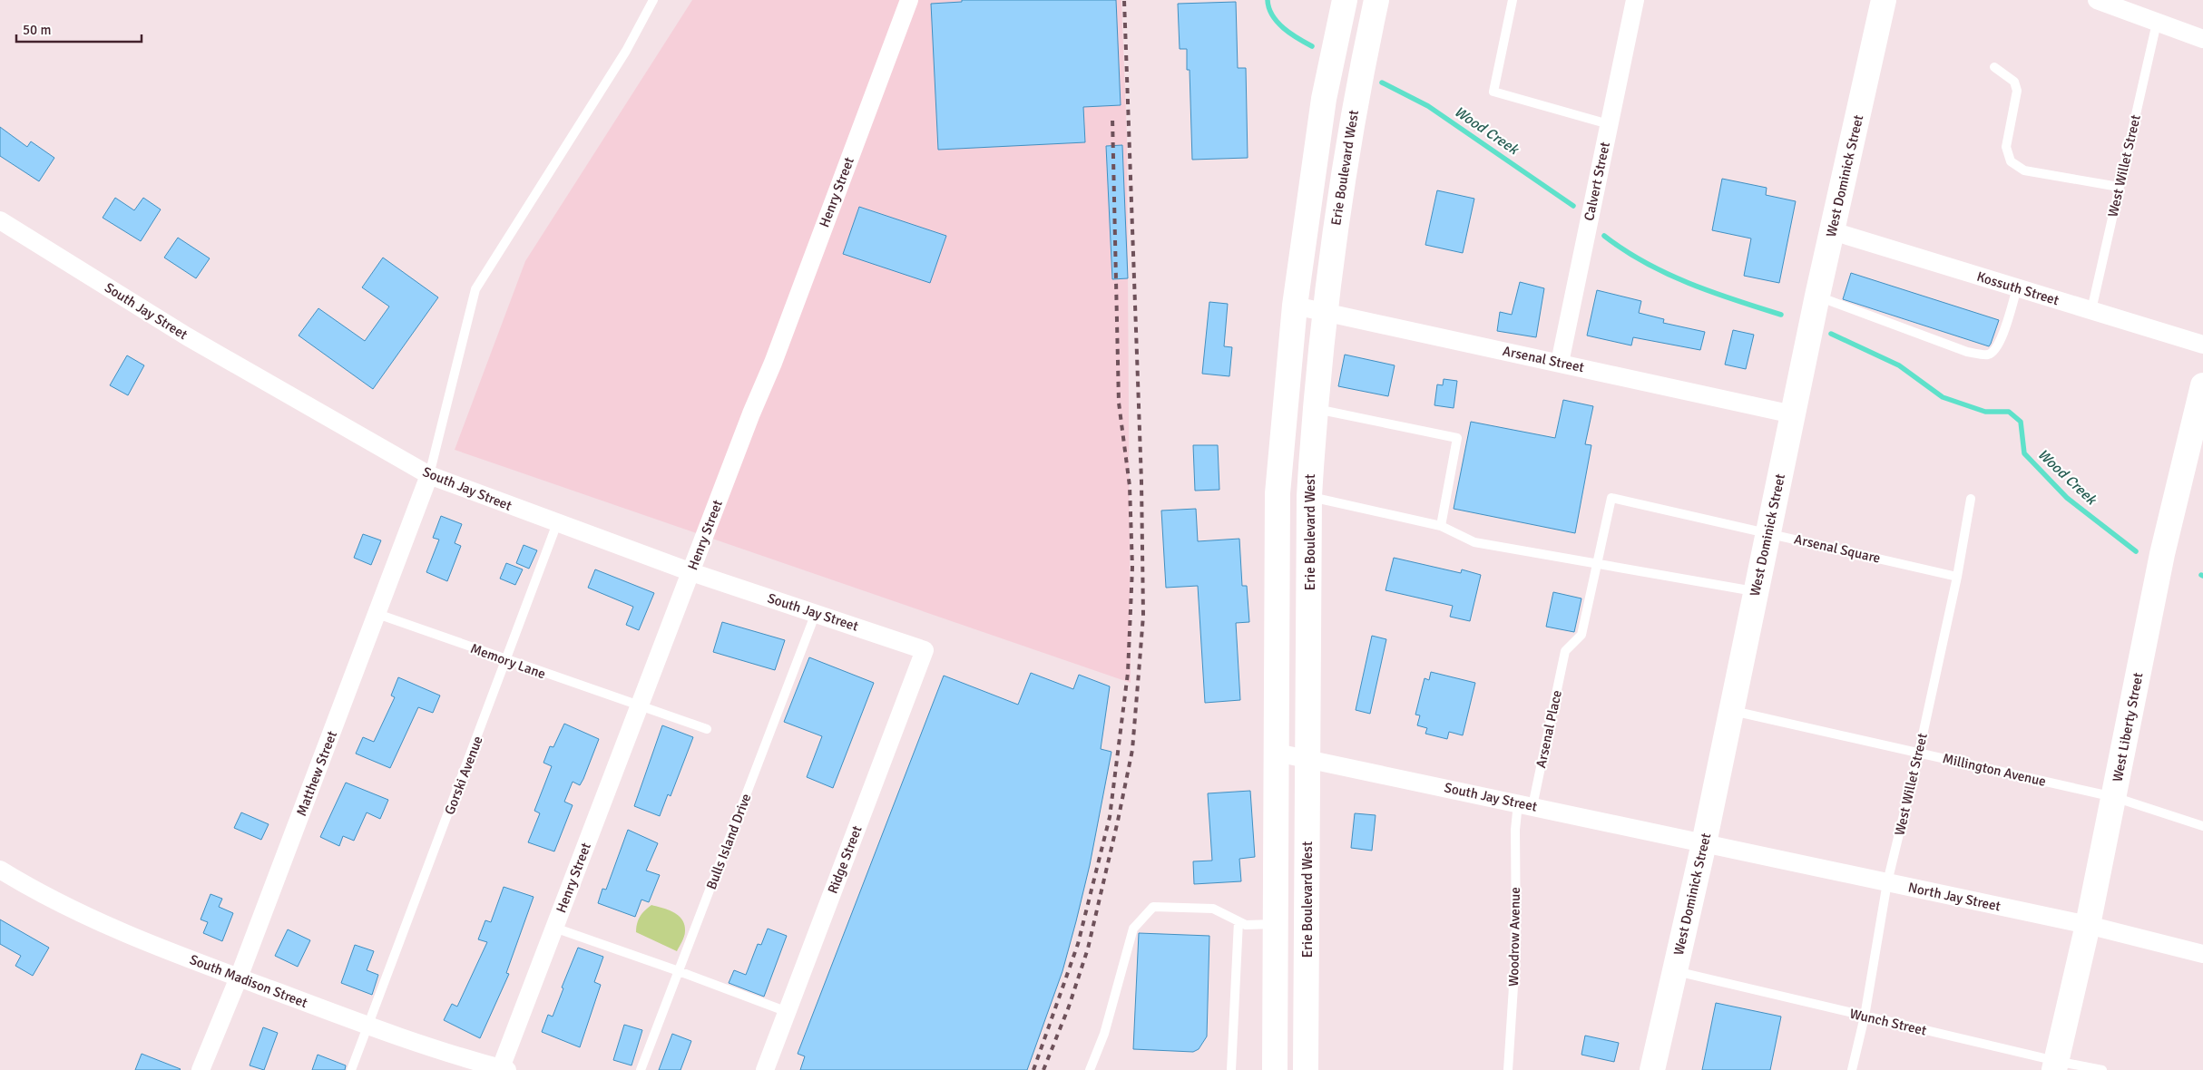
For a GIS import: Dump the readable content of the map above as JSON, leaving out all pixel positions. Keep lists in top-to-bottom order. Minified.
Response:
{"streets":{"main road":["Erie Boulevard West","West Dominick Street","West Liberty Street"],"street":["Calvert Street","Henry Street","Kossuth Street","South Jay Street","Arsenal Street","Matthew Street","Ridge Street","North Jay Street","South Madison Street"],"lane":["West Willet Street","Arsenal Square","Memory Lane","Arsenal Place","Millington Avenue","Gorski Avenue","Bulls Island Drive","Woodrow Avenue","Wunch Street"]},"crossings":[["West Willet Street","Kossuth Street"],["West Willet Street","Arsenal Square"],["West Willet Street","Millington Avenue"],["West Willet Street","North Jay Street"],["West Willet Street","Wunch Street"],["Erie Boulevard West","South Jay Street"],["Erie Boulevard West","Arsenal Street"],["West Dominick Street","Kossuth Street"],["West Dominick Street","South Jay Street"],["West Dominick Street","Arsenal Street"],["West Dominick Street","Arsenal Square"],["West Dominick Street","Millington Avenue"],["West Dominick Street","North Jay Street"],["West Dominick Street","Wunch Street"],["Calvert Street","Arsenal Street"],["Henry Street","South Jay Street"],["Henry Street","Memory Lane"],["Henry Street","South Madison Street"],["South Jay Street","Arsenal Place"],["South Jay Street","Matthew Street"],["South Jay Street","Gorski Avenue"],["South Jay Street","Bulls Island Drive"],["South Jay Street","Ridge Street"],["South Jay Street","North Jay Street"],["South Jay Street","Woodrow Avenue"],["Arsenal Square","Arsenal Place"],["Memory Lane","Matthew Street"],["Memory Lane","Gorski Avenue"],["West Liberty Street","Millington Avenue"],["West Liberty Street","North Jay Street"],["West Liberty Street","Wunch Street"],["Arsenal Place","Woodrow Avenue"],["Matthew Street","South Madison Street"],["Gorski Avenue","South Madison Street"]],"water":["Wood Creek"],"scale_bar":"50 m"}
